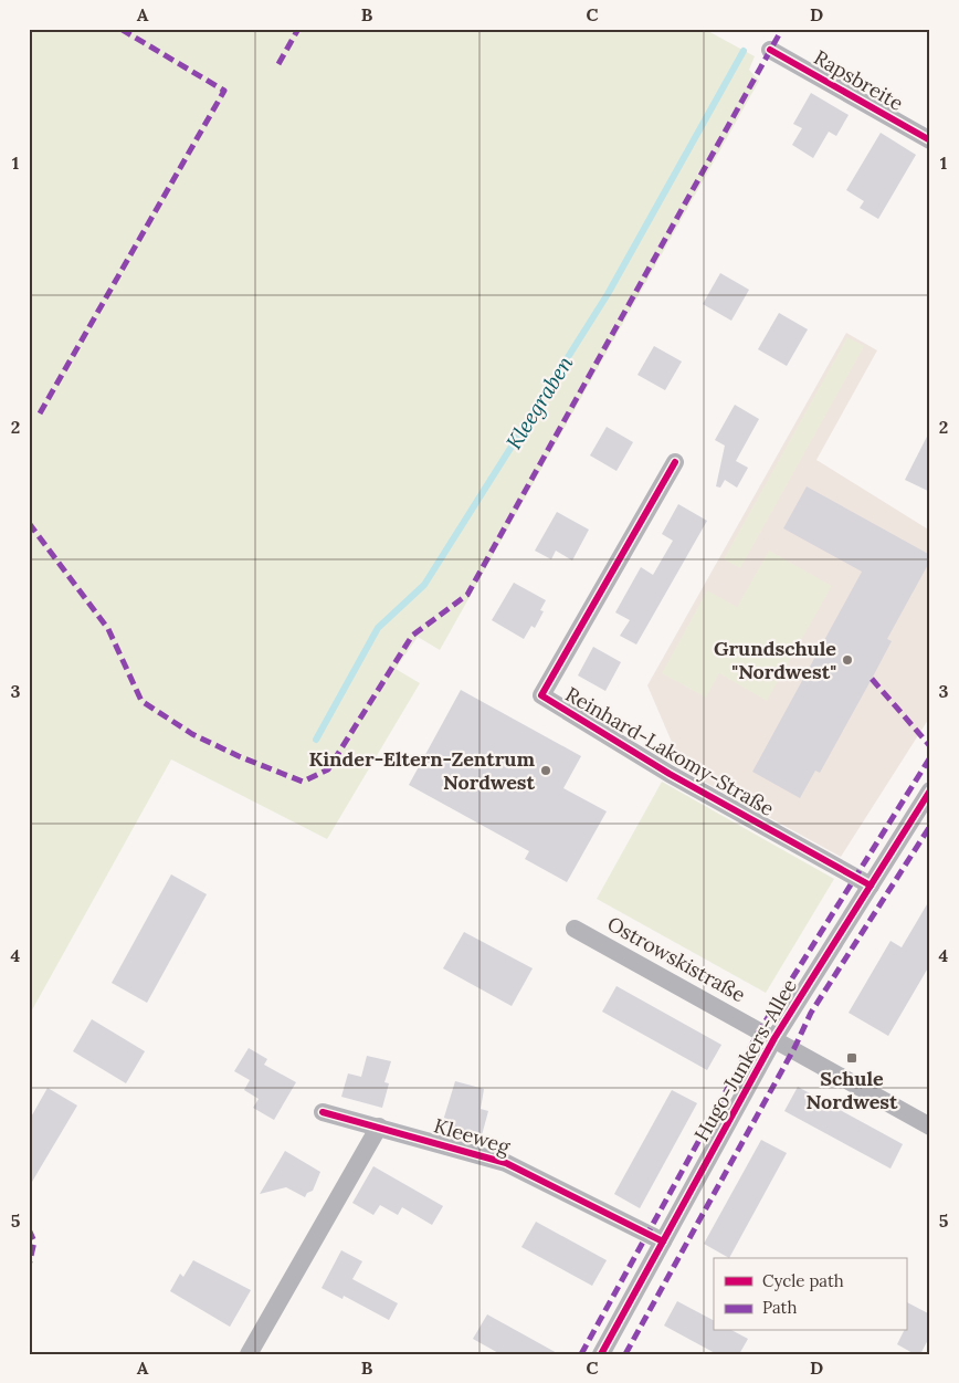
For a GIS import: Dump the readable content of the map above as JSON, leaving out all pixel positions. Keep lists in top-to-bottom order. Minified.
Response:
{"streets":{"street":["Rapsbreite","Reinhard-Lakomy-Straße","Ostrowskistraße","Hugo-Junkers-Allee","Kleeweg"]},"crossings":[["Reinhard-Lakomy-Straße","Hugo-Junkers-Allee"],["Ostrowskistraße","Hugo-Junkers-Allee"],["Hugo-Junkers-Allee","Kleeweg"]],"water":["Kleegraben"],"places":{"other":["Grundschule \"Nordwest\"","Kinder-Eltern-Zentrum Nordwest"],"transit":["Schule Nordwest"]},"legend":["Cycle path","Path"],"grid":{"columns":["A","B","C","D"],"rows":["1","2","3","4","5"]}}
